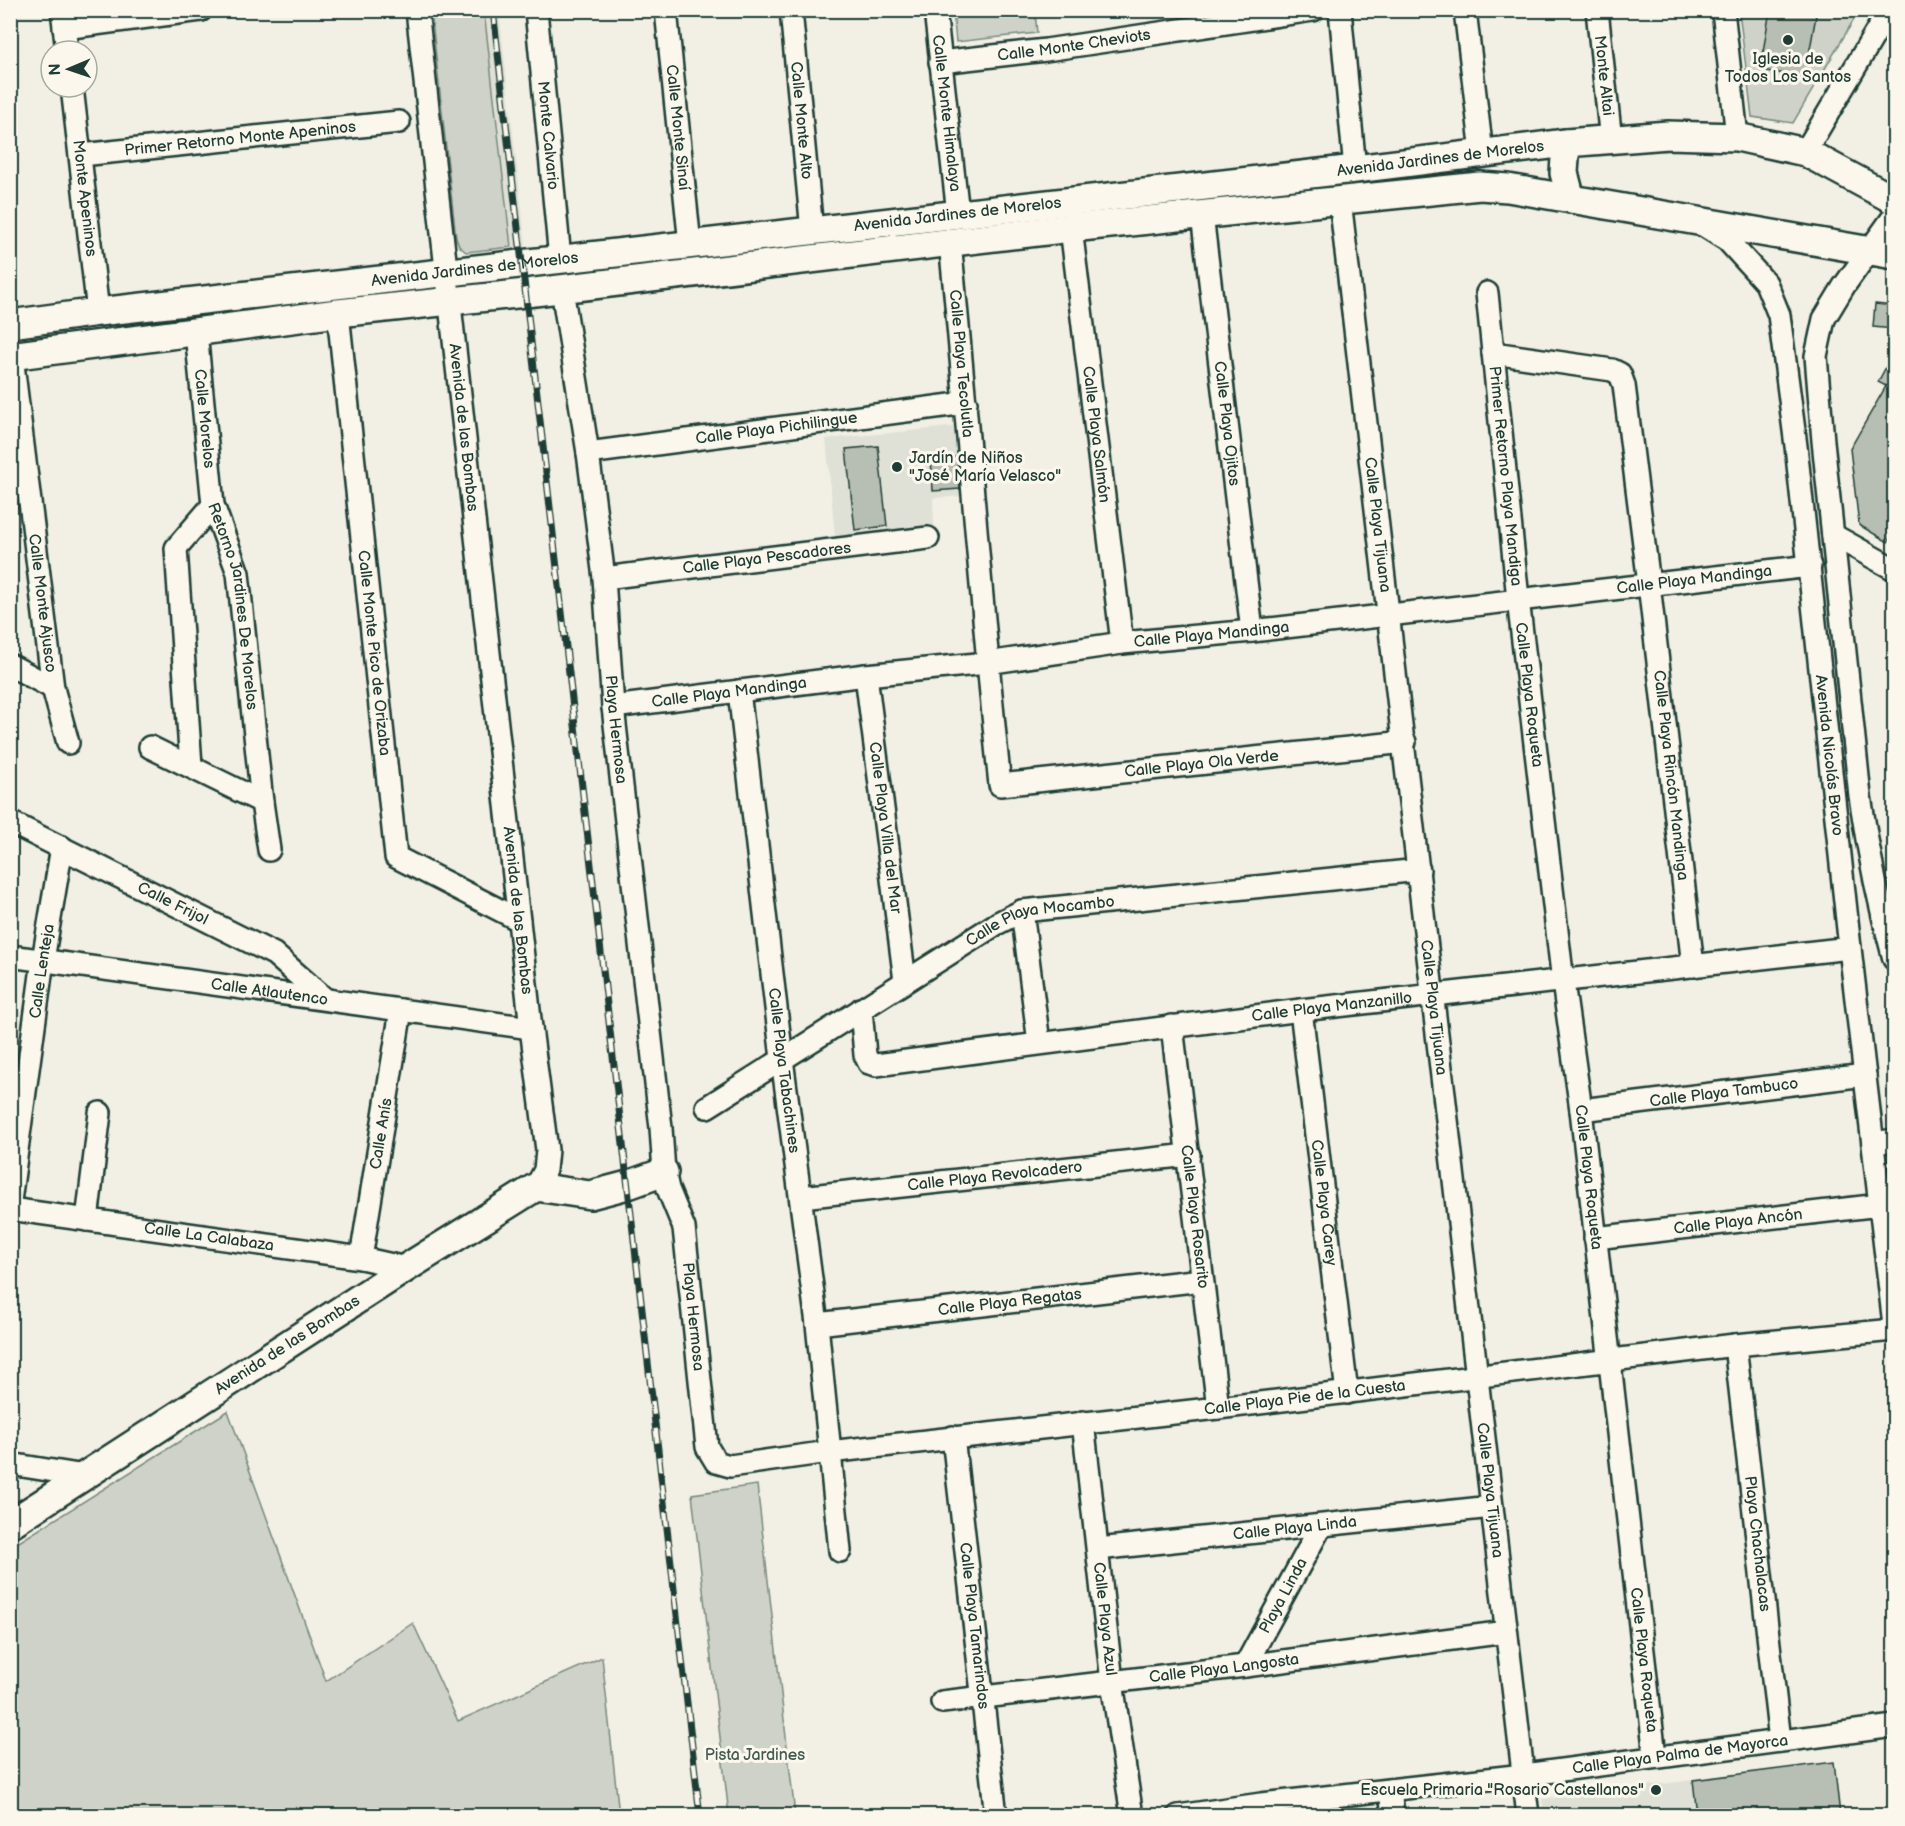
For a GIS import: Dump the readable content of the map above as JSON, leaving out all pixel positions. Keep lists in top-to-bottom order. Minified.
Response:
{"streets":{"main road":["Avenida Jardines de Morelos","Avenida de las Bombas"],"street":["Calle Monte Cheviots","Monte Altai","Calle Monte Himalaya","Calle Monte Alto","Calle Monte Sinaí","Monte Calvario","Primer Retorno Monte Apeninos","Monte Apeninos","Calle Playa Tecolutla","Calle Morelos","Calle Playa Ojitos","Calle Playa Pichilingue","Calle Playa Salmón","Primer Retorno Playa Mandiga","Calle Playa Tijuana","Calle Playa Pescadores","Calle Playa Mandinga","Calle Monte Ajusco","Retorno Jardines De Morelos","Calle Monte Pico de Orizaba","Calle Playa Roqueta","Playa Hermosa","Avenida Nicolás Bravo","Calle Playa Ola Verde","Calle Playa Rincón Mandinga","Calle Playa Villa del Mar","Calle Frijol","Calle Playa Mocambo","Calle Lenteja","Calle Atlautenco","Calle Playa Manzanillo","Calle Playa Tabachines","Calle Playa Tambuco","Calle Anís","Calle Playa Revolcadero","Calle Playa Carey","Calle Playa Rosarito","Calle Playa Ancón","Calle La Calabaza","Calle Playa Regatas","Calle Playa Pie de la Cuesta","Calle Playa Linda","Playa Chachalacas","Playa Linda","Calle Playa Azul","Calle Playa Tamarindos","Calle Playa Langosta","Calle Playa Palma de Mayorca"]},"crossings":[["Calle Monte Cheviots","Calle Monte Himalaya"],["Monte Altai","Avenida Jardines de Morelos"],["Calle Monte Himalaya","Avenida Jardines de Morelos"],["Calle Monte Alto","Avenida Jardines de Morelos"],["Calle Monte Sinaí","Avenida Jardines de Morelos"],["Monte Calvario","Avenida Jardines de Morelos"],["Primer Retorno Monte Apeninos","Monte Apeninos"],["Avenida Jardines de Morelos","Monte Apeninos"],["Avenida Jardines de Morelos","Calle Playa Tecolutla"],["Avenida Jardines de Morelos","Calle Morelos"],["Avenida Jardines de Morelos","Calle Playa Ojitos"],["Avenida Jardines de Morelos","Avenida de las Bombas"],["Avenida Jardines de Morelos","Calle Playa Salmón"],["Avenida Jardines de Morelos","Calle Playa Tijuana"],["Avenida Jardines de Morelos","Calle Monte Ajusco"],["Avenida Jardines de Morelos","Calle Monte Pico de Orizaba"],["Avenida Jardines de Morelos","Playa Hermosa"],["Avenida Jardines de Morelos","Avenida Nicolás Bravo"],["Calle Playa Tecolutla","Calle Playa Pichilingue"],["Calle Playa Tecolutla","Calle Playa Mandinga"],["Calle Playa Tecolutla","Calle Playa Ola Verde"],["Calle Morelos","Retorno Jardines De Morelos"],["Calle Playa Ojitos","Calle Playa Mandinga"],["Avenida de las Bombas","Calle Monte Pico de Orizaba"],["Avenida de las Bombas","Calle Atlautenco"],["Avenida de las Bombas","Calle La Calabaza"],["Calle Playa Pichilingue","Playa Hermosa"],["Calle Playa Salmón","Calle Playa Mandinga"],["Primer Retorno Playa Mandiga","Calle Playa Mandinga"],["Primer Retorno Playa Mandiga","Calle Playa Roqueta"],["Primer Retorno Playa Mandiga","Calle Playa Rincón Mandinga"],["Calle Playa Tijuana","Calle Playa Mandinga"],["Calle Playa Tijuana","Calle Playa Ola Verde"],["Calle Playa Tijuana","Calle Playa Mocambo"],["Calle Playa Tijuana","Calle Playa Manzanillo"],["Calle Playa Tijuana","Calle Playa Pie de la Cuesta"],["Calle Playa Tijuana","Calle Playa Linda"],["Calle Playa Tijuana","Calle Playa Langosta"],["Calle Playa Tijuana","Calle Playa Palma de Mayorca"],["Calle Playa Pescadores","Playa Hermosa"],["Calle Playa Mandinga","Calle Playa Roqueta"],["Calle Playa Mandinga","Playa Hermosa"],["Calle Playa Mandinga","Avenida Nicolás Bravo"],["Calle Playa Mandinga","Calle Playa Rincón Mandinga"],["Calle Playa Mandinga","Calle Playa Villa del Mar"],["Calle Playa Mandinga","Calle Playa Tabachines"],["Calle Playa Roqueta","Calle Playa Manzanillo"],["Calle Playa Roqueta","Calle Playa Tambuco"],["Calle Playa Roqueta","Calle Playa Ancón"],["Calle Playa Roqueta","Calle Playa Pie de la Cuesta"],["Calle Playa Roqueta","Calle Playa Palma de Mayorca"],["Playa Hermosa","Calle Playa Pie de la Cuesta"],["Avenida Nicolás Bravo","Calle Playa Manzanillo"],["Avenida Nicolás Bravo","Calle Playa Tambuco"],["Avenida Nicolás Bravo","Calle Playa Ancón"],["Calle Playa Rincón Mandinga","Calle Playa Manzanillo"],["Calle Playa Villa del Mar","Calle Playa Mocambo"],["Calle Frijol","Calle Lenteja"],["Calle Frijol","Calle Atlautenco"],["Calle Playa Mocambo","Calle Playa Manzanillo"],["Calle Playa Mocambo","Calle Playa Tabachines"],["Calle Lenteja","Calle Atlautenco"],["Calle Atlautenco","Calle Anís"],["Calle Playa Manzanillo","Calle Playa Carey"],["Calle Playa Manzanillo","Calle Playa Rosarito"],["Calle Playa Tabachines","Calle Playa Revolcadero"],["Calle Playa Tabachines","Calle Playa Regatas"],["Calle Playa Tabachines","Calle Playa Pie de la Cuesta"],["Calle Anís","Calle La Calabaza"],["Calle Playa Revolcadero","Calle Playa Rosarito"],["Calle Playa Carey","Calle Playa Pie de la Cuesta"],["Calle Playa Rosarito","Calle Playa Regatas"],["Calle Playa Rosarito","Calle Playa Pie de la Cuesta"],["Calle Playa Pie de la Cuesta","Playa Chachalacas"],["Calle Playa Pie de la Cuesta","Calle Playa Azul"],["Calle Playa Pie de la Cuesta","Calle Playa Tamarindos"],["Calle Playa Linda","Playa Linda"],["Calle Playa Linda","Calle Playa Azul"],["Playa Chachalacas","Calle Playa Palma de Mayorca"],["Playa Linda","Calle Playa Langosta"],["Calle Playa Azul","Calle Playa Langosta"],["Calle Playa Tamarindos","Calle Playa Langosta"]],"parks":["Pista Jardines"],"places":["Iglesia de Todos Los Santos","Jardín de Niños \"José María Velasco\"","Escuela Primaria \"Rosario Castellanos\""],"north":"left"}
